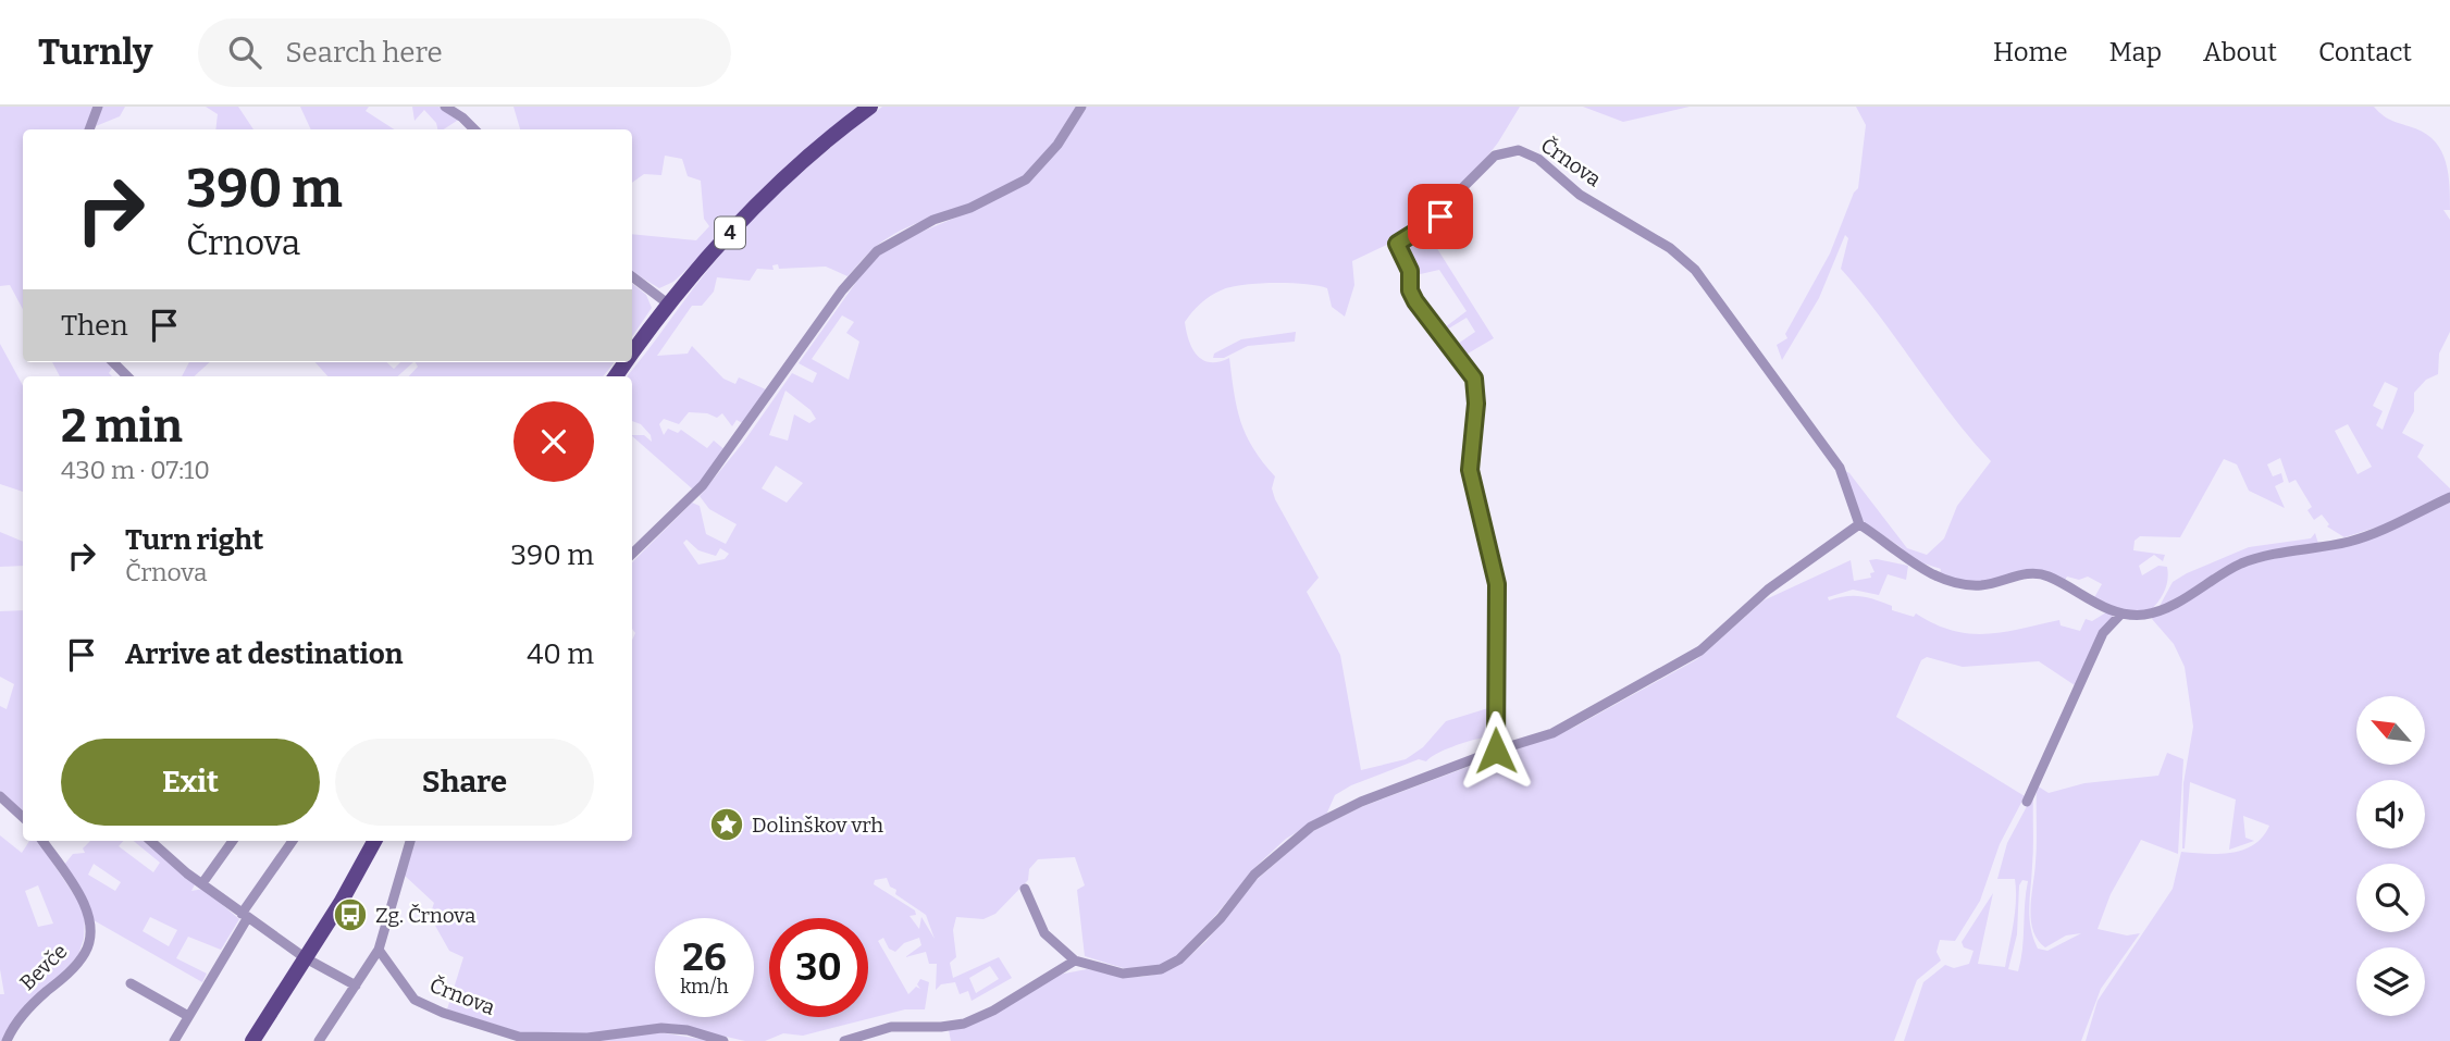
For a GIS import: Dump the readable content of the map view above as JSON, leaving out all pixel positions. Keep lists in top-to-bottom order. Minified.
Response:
{"streets":{"main road":["4"],"street":["Črnova","Bevče"]},"places":{"place":["Dolinškov vrh"],"bus stop":["Zg. Črnova"]},"north":"top left","page":{"header":"Turnly","search":"Search here","nav":["Home","Map","About","Contact"],"turn":["390 m","Črnova"],"then":"Then","heading":["2 min","430 m · 07:10"],"list":[{"name":"Turn right","note":"Črnova","value":"390 m"},{"name":"Arrive at destination","value":"40 m"}],"buttons":["Exit","Share"],"speed":"26 km/h","limit":"30"}}
